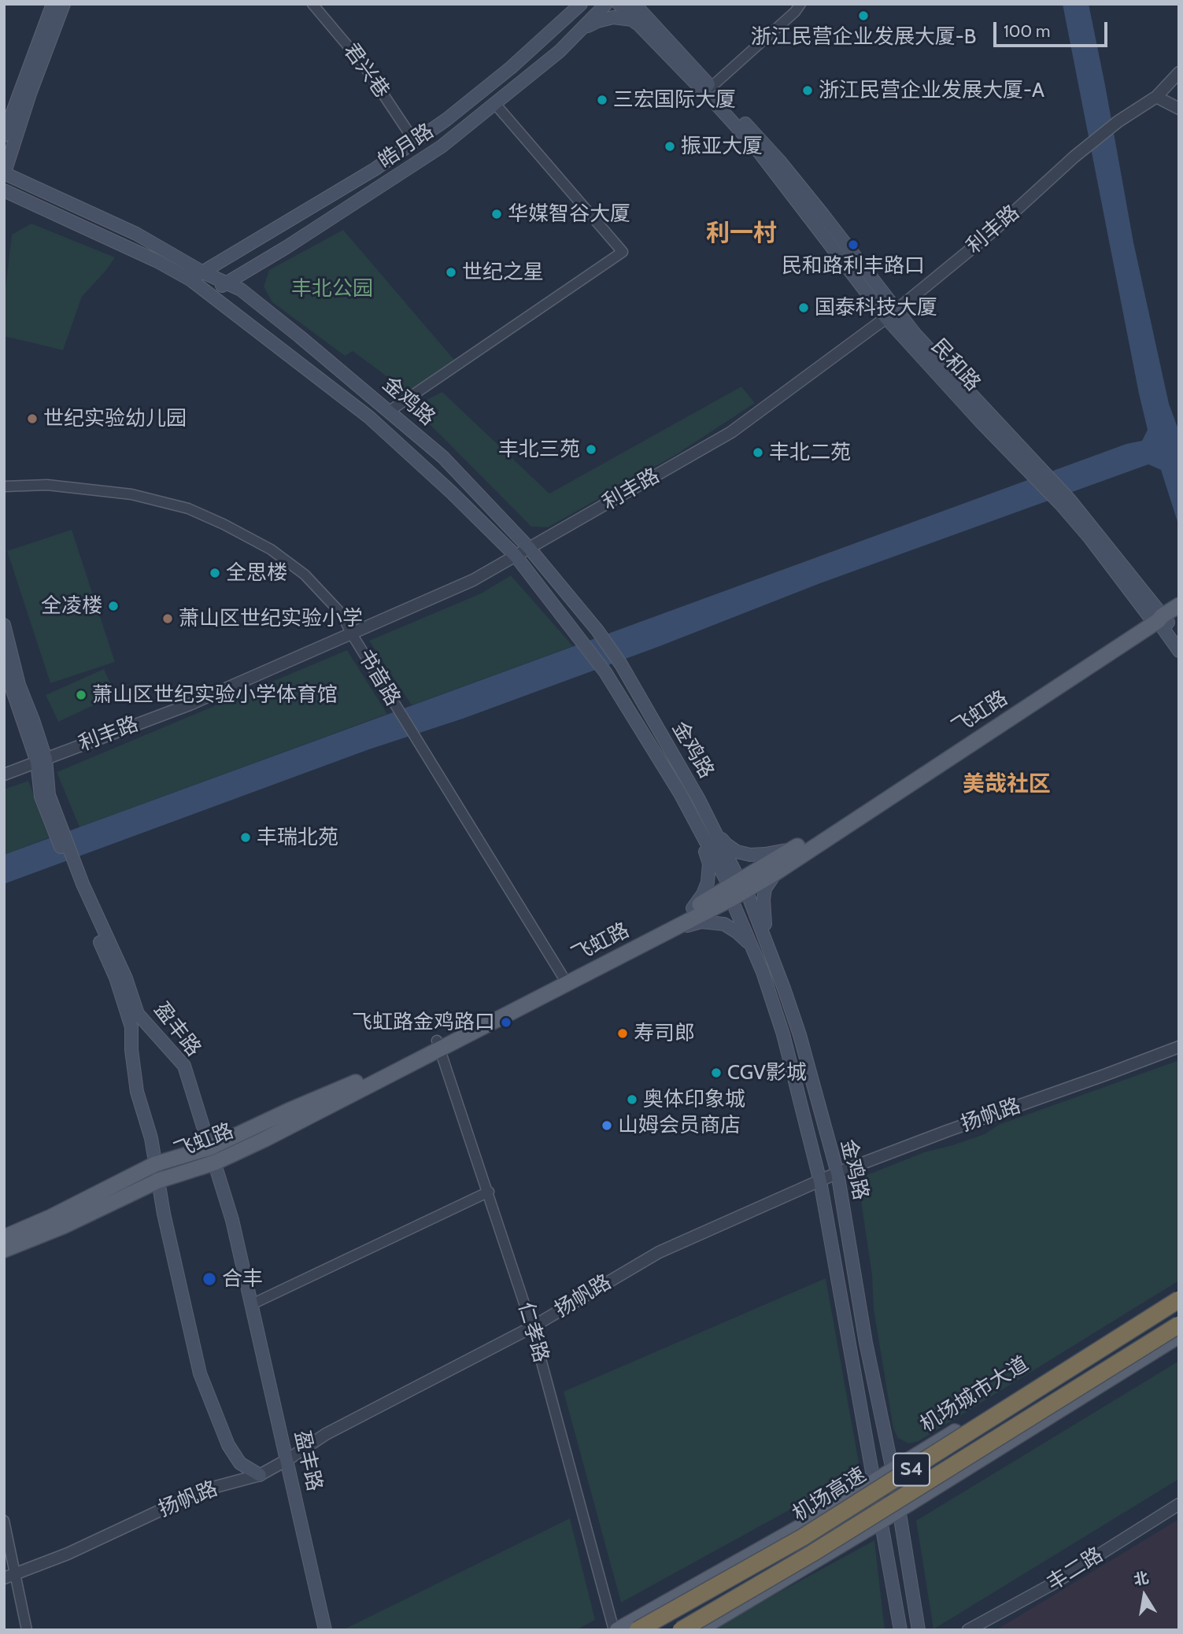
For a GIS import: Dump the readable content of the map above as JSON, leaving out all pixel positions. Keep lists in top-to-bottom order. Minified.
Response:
{"streets":{"highway":["S4","机场高速"],"main road":["皓月路","民和路","金鸡路","飞虹路","盈丰路","机场城市大道"],"street":["君兴巷","利丰路","书音路","扬帆路","仁孝路","丰二路"]},"crossings":[["君兴巷","皓月路"],["皓月路","金鸡路"],["利丰路","民和路"],["利丰路","金鸡路"],["利丰路","书音路"],["利丰路","盈丰路"],["民和路","飞虹路"],["金鸡路","飞虹路"],["金鸡路","扬帆路"],["金鸡路","机场城市大道"],["书音路","飞虹路"],["飞虹路","盈丰路"],["飞虹路","仁孝路"],["盈丰路","扬帆路"],["扬帆路","仁孝路"],["仁孝路","机场城市大道"]],"districts":["利一村","美哉社区"],"parks":["丰北公园"],"places":["浙江民营企业发展大厦-B","浙江民营企业发展大厦-A","三宏国际大厦","振亚大厦","华媒智谷大厦","民和路利丰路口","世纪之星","国泰科技大厦","世纪实验幼儿园","丰北三苑","丰北二苑","全思楼","全凌楼","萧山区世纪实验小学","萧山区世纪实验小学体育馆","丰瑞北苑","飞虹路金鸡路口","寿司郎","CGV影城","奥体印象城","山姆会员商店","合丰"],"scale_bar":"100 m","north":"top"}
